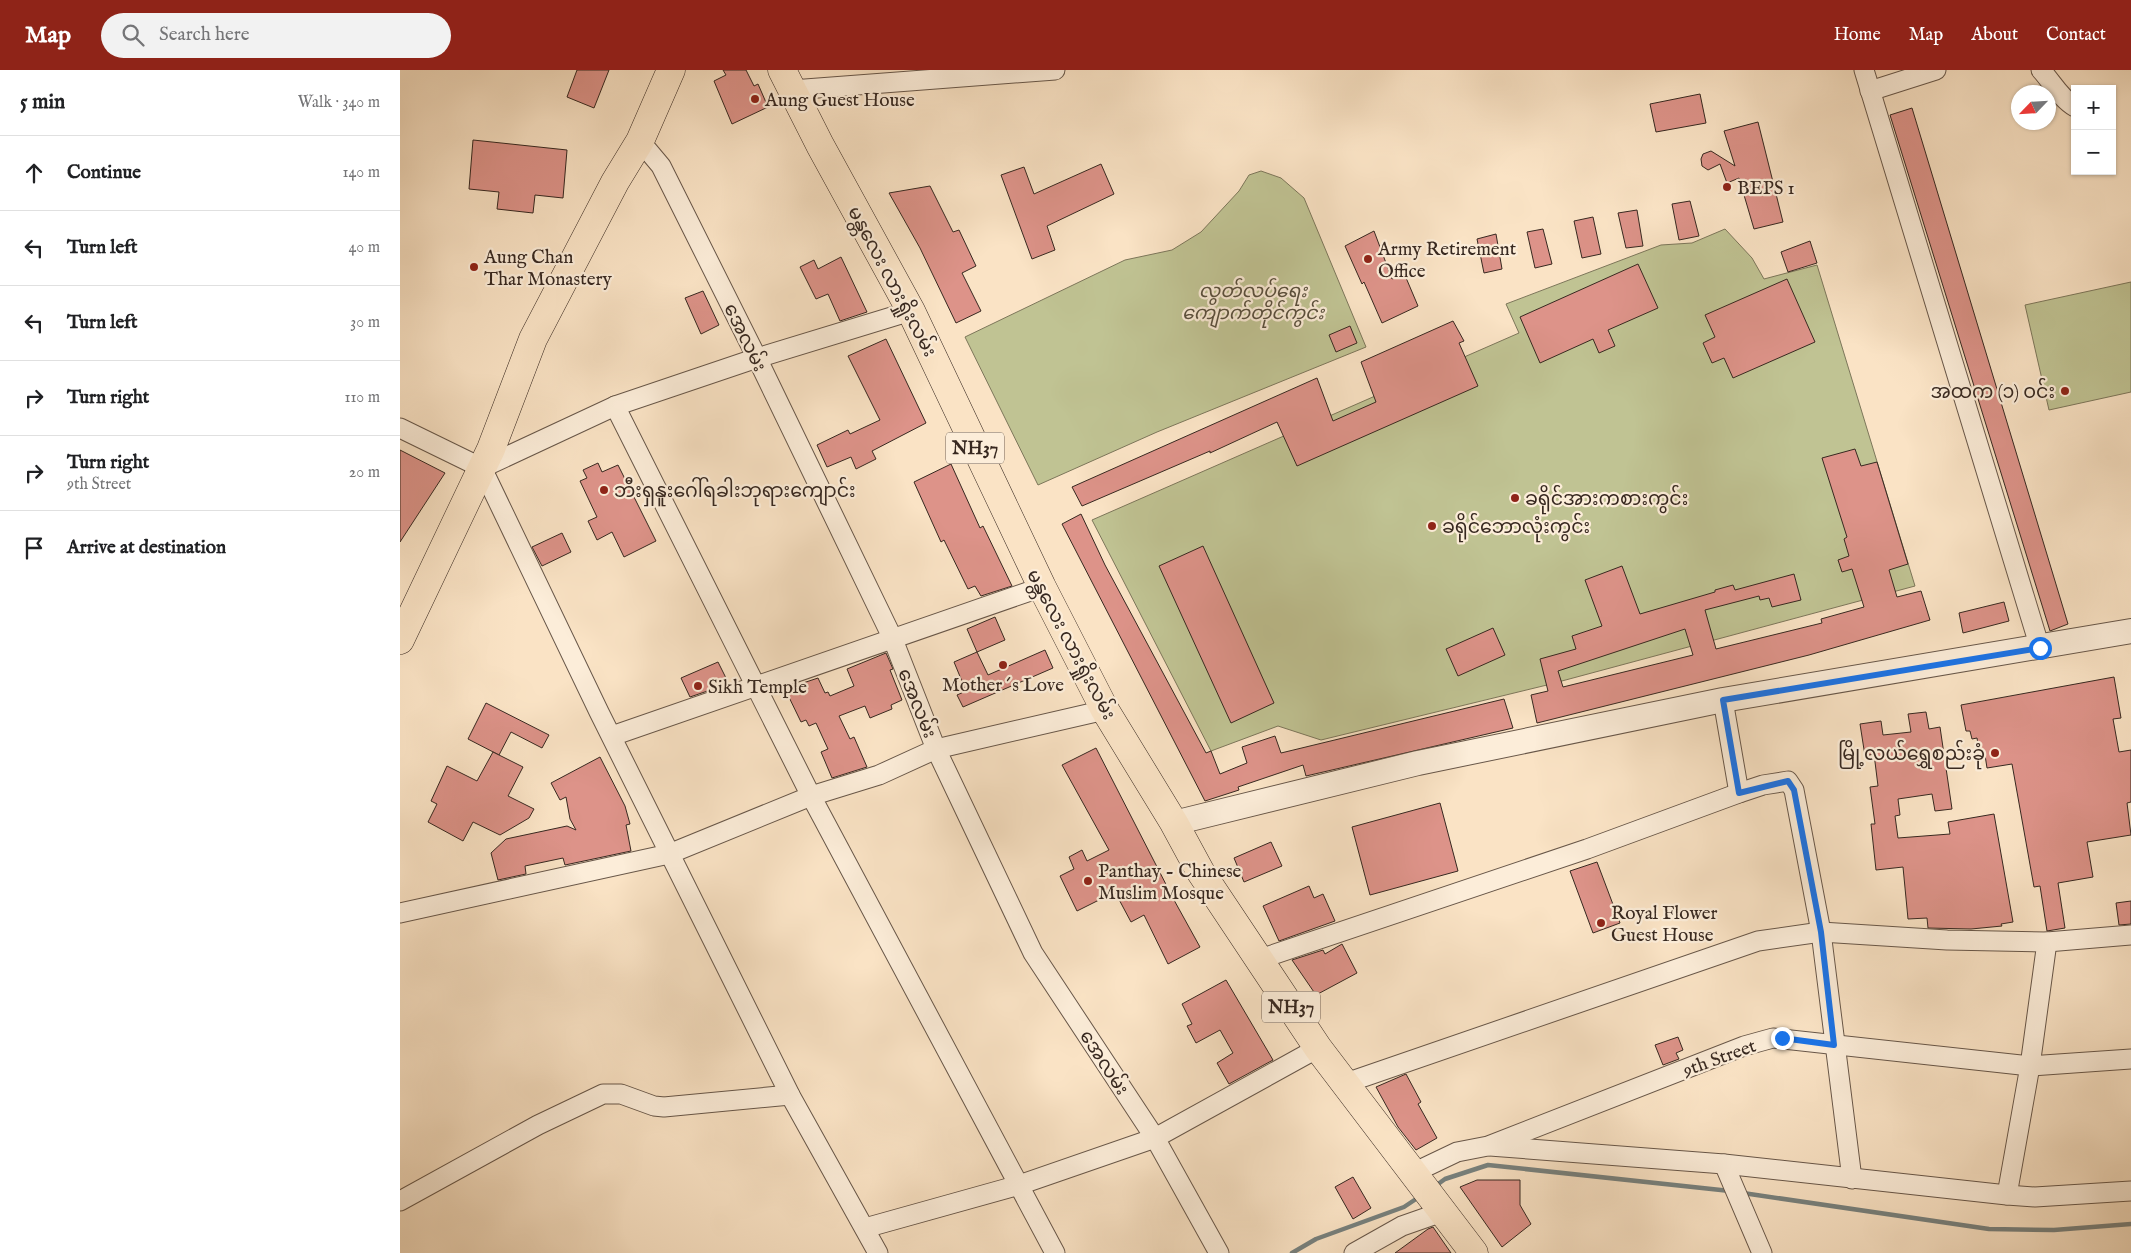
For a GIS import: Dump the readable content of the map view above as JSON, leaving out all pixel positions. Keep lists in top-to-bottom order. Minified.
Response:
{"streets":{"main road":["မန္တလေး လားရှိုးလမ်း","NH37"],"street":["အေလမ်း","9th Street"]},"crossings":[["မန္တလေး လားရှိုးလမ်း","NH37"],["မန္တလေး လားရှိုးလမ်း","9th Street"],["NH37","9th Street"]],"parks":["လွတ်လပ်ရေး ကျောက်တိုင်ကွင်း"],"places":["Aung Guest House","BEPS 1","Army Retirement Office","Aung Chan Thar Monastery","အထက (၁) ဝင်း","ဘီးရှနူးဂေါ်ရခါးဘုရားကျောင်း","ခရိုင်အားကစားကွင်း","ခရိုင်ဘောလုံးကွင်း","Mother´s Love","Sikh Temple","မြို့လယ်ရွှေစည်းခုံ","Panthay - Chinese Muslim Mosque","Royal Flower Guest House"],"north":"bottom left","page":{"header":"Map","search":"Search here","nav":["Home","Map","About","Contact"],"heading":["5 min","Walk · 340 m"],"map_buttons":["+","−"],"list":[["Continue","140 m"],["Turn left","40 m"],["Turn left","30 m"],["Turn right","110 m"],["Turn right","9th Street","20 m"],"Arrive at destination"]}}
